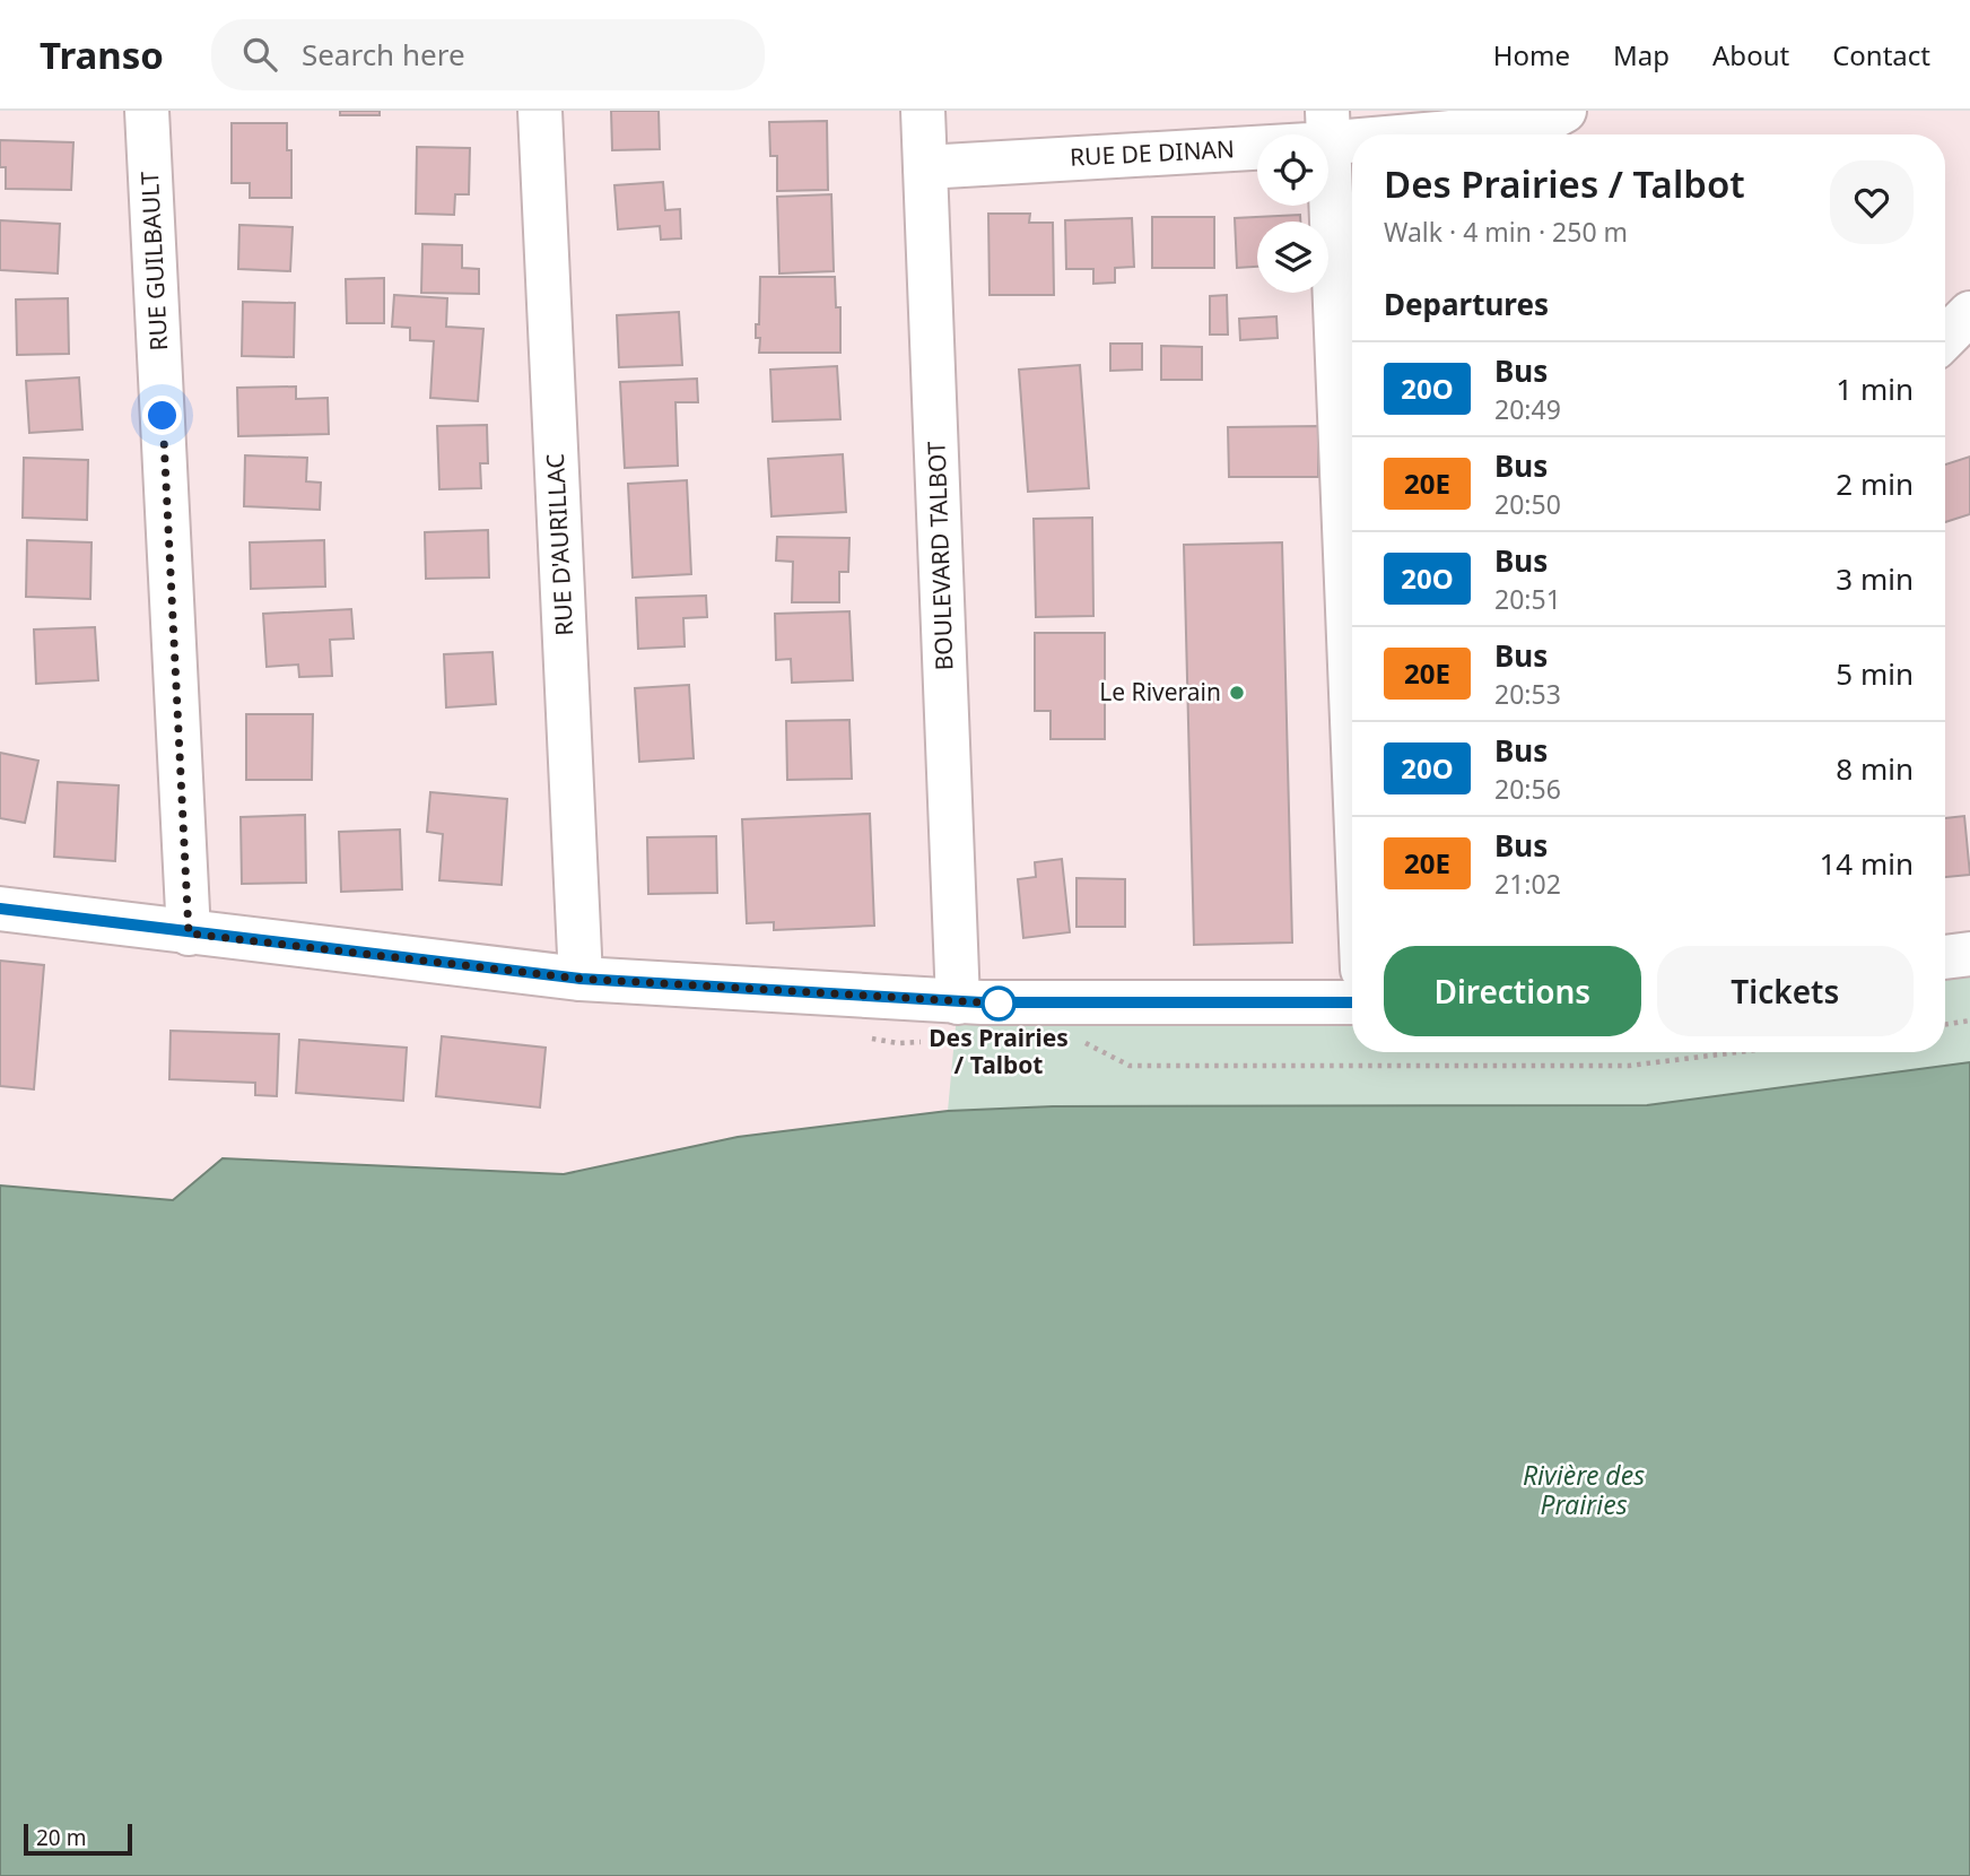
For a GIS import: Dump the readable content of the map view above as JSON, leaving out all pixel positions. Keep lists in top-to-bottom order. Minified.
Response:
{"streets":{"street":["RUE DE DINAN","RUE GUILBAULT","RUE D'AURILLAC","BOULEVARD TALBOT"]},"crossings":[["RUE DE DINAN","BOULEVARD TALBOT"]],"water":["Rivière des Prairies"],"places":["Le Riverain","Des Prairies / Talbot"],"lines":["bus line 20O"],"scale_bar":"20 m","page":{"header":"Transo","search":"Search here","nav":["Home","Map","About","Contact"],"heading":[["Des Prairies / Talbot","Walk · 4 min · 250 m"],"Departures"],"list":[{"mark":"20O","name":"Bus","note":"20:49","value":"1 min"},{"mark":"20E","name":"Bus","note":"20:50","value":"2 min"},{"mark":"20O","name":"Bus","note":"20:51","value":"3 min"},{"mark":"20E","name":"Bus","note":"20:53","value":"5 min"},{"mark":"20O","name":"Bus","note":"20:56","value":"8 min"},{"mark":"20E","name":"Bus","note":"21:02","value":"14 min"}],"buttons":["Directions","Tickets"],"scale":"20 m"}}
